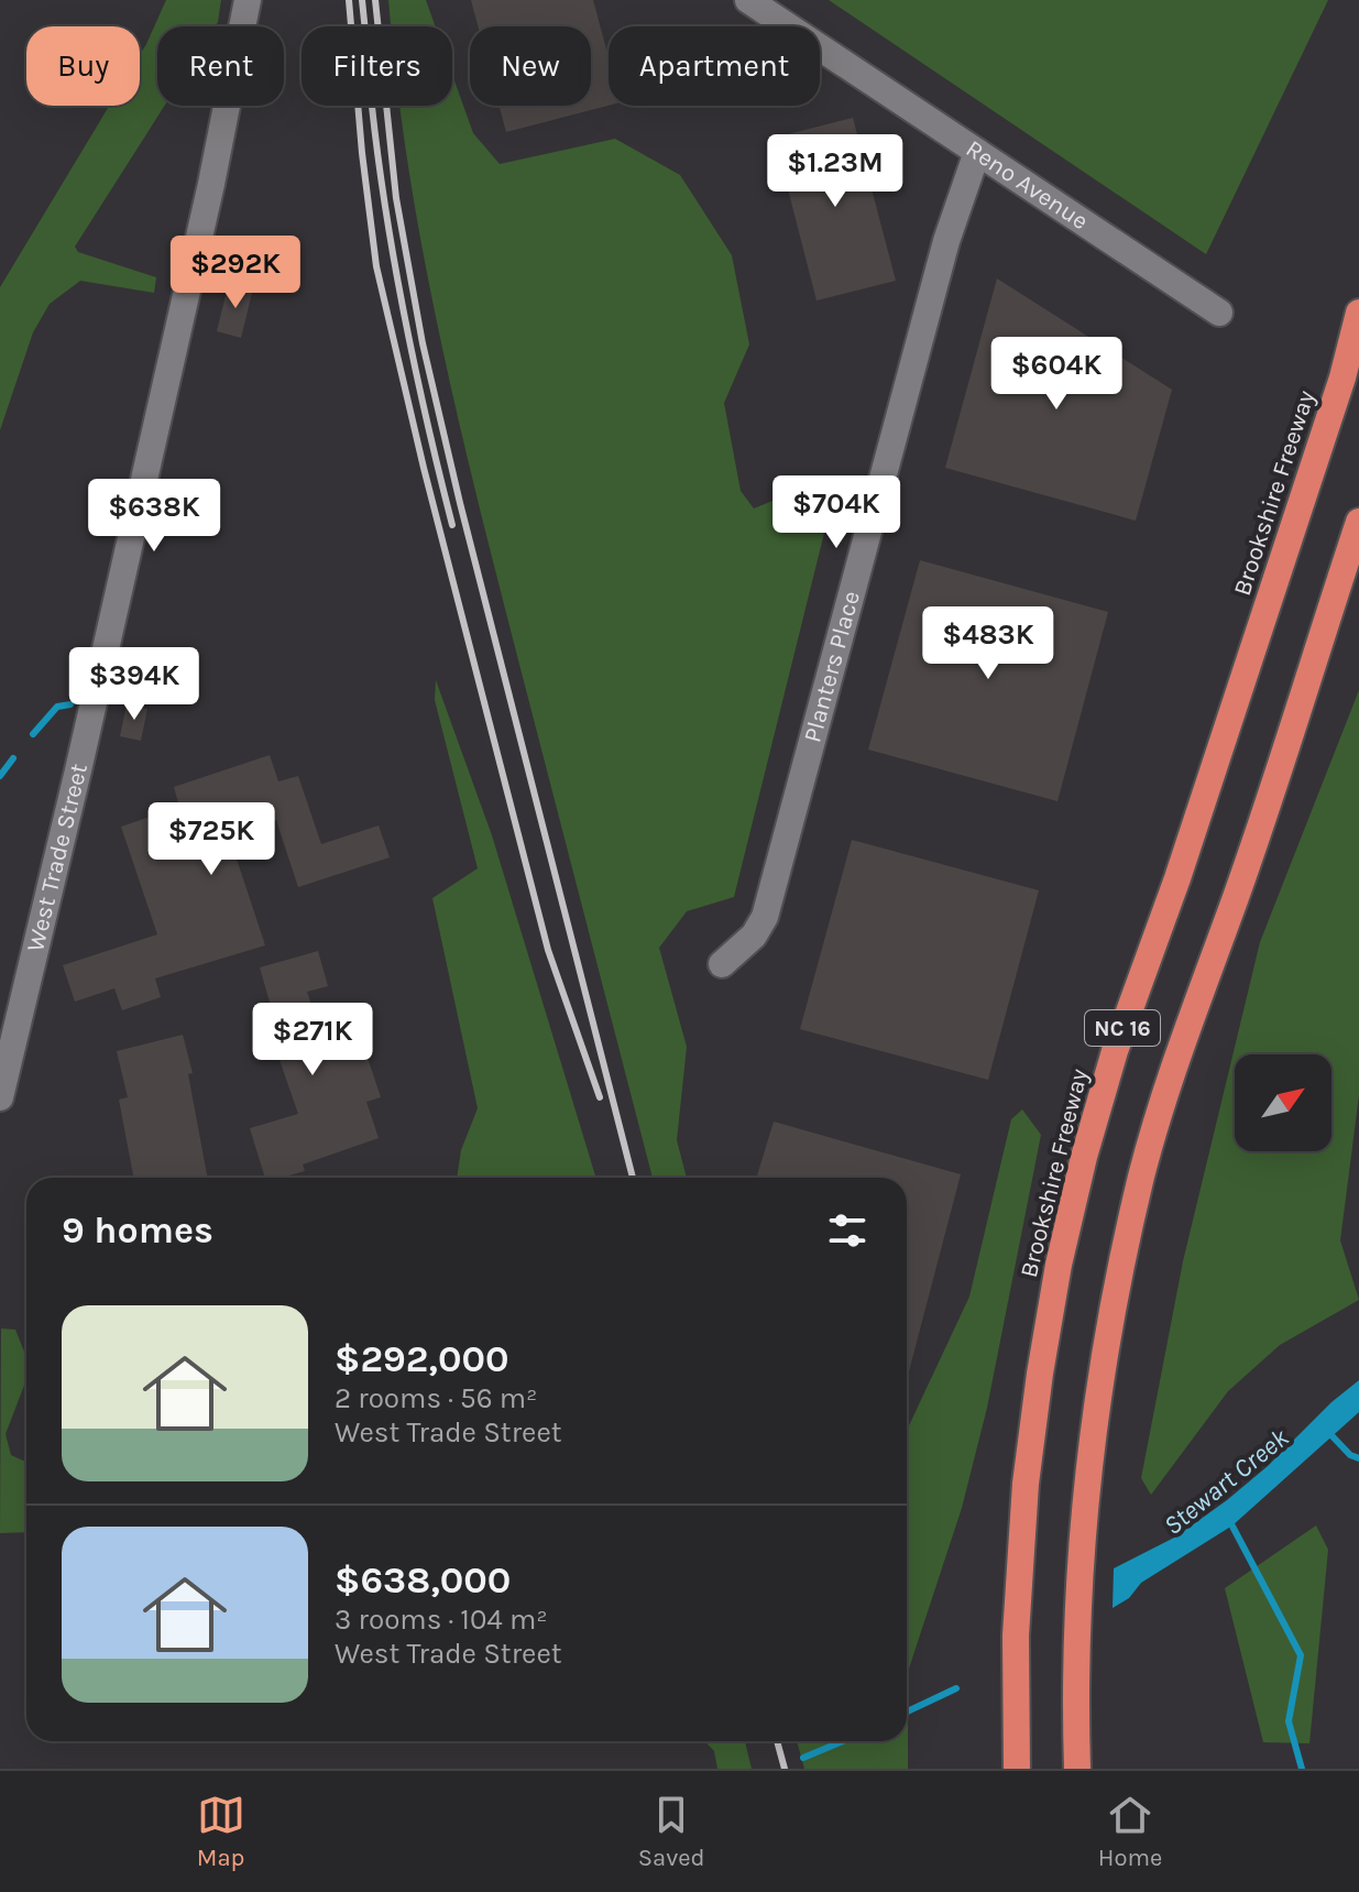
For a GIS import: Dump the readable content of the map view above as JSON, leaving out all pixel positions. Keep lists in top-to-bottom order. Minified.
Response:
{"streets":{"highway":["Brookshire Freeway","NC 16"],"street":["Reno Avenue","Planters Place","West Trade Street"]},"crossings":[["Reno Avenue","Planters Place"]],"water":["Stewart Creek"],"north":"top right","page":{"chip":["Buy","Rent","Filters","New","Apartment"],"price":["$1.23M","$292K","$604K","$704K","$638K","$483K","$394K","$725K","$271K"],"heading":"9 homes","list":[{"name":"$292,000","note":"2 rooms · 56 m² · West Trade Street"},{"name":"$638,000","note":"3 rooms · 104 m² · West Trade Street"}],"tabs":["Map","Saved","Home"]}}
